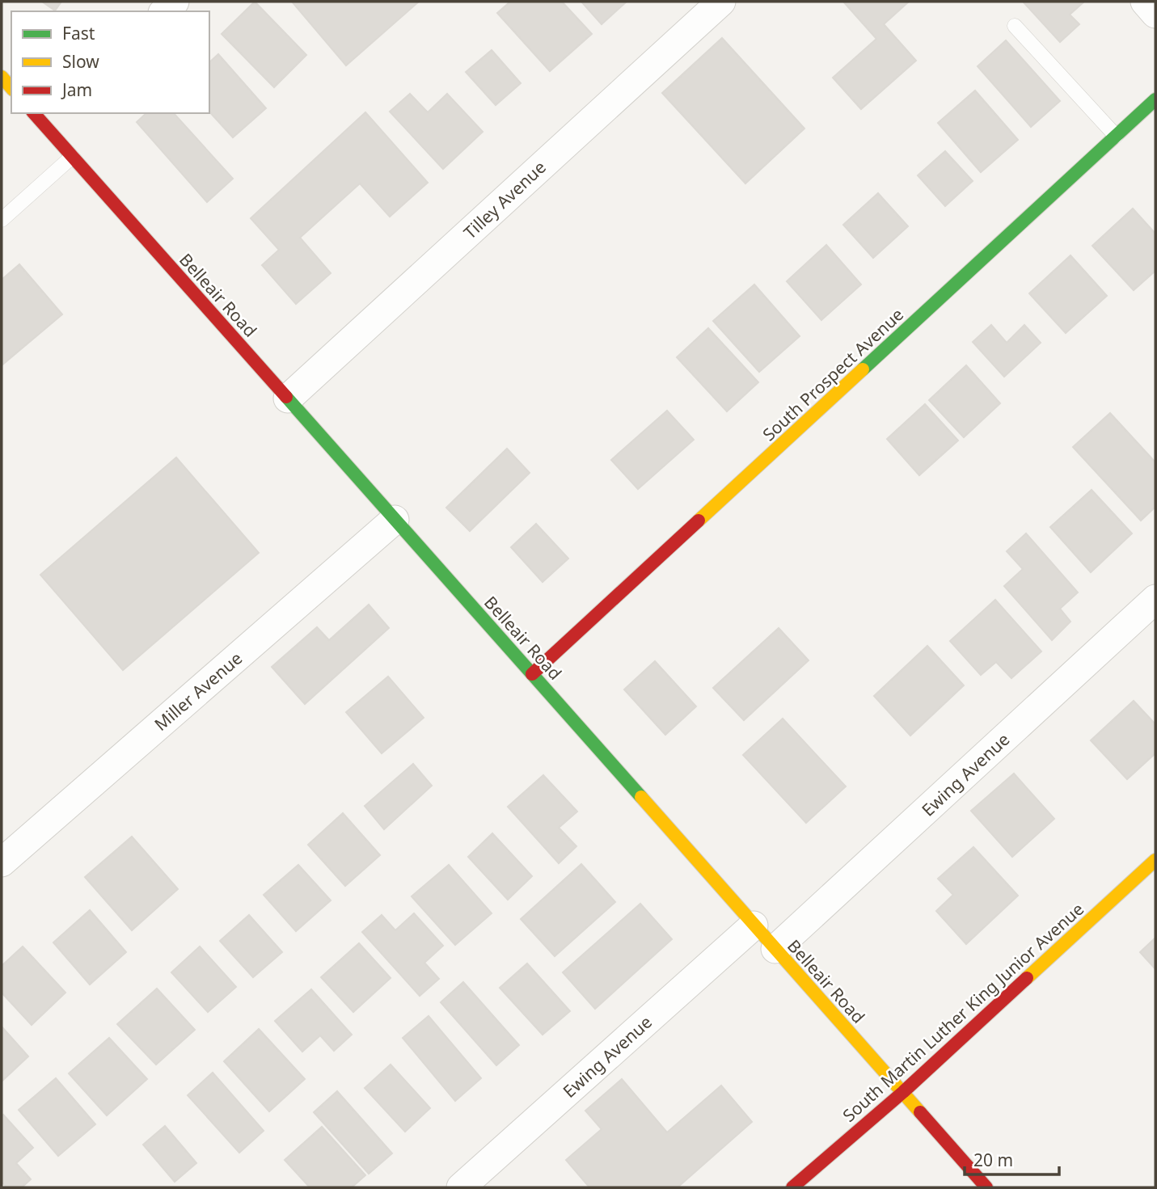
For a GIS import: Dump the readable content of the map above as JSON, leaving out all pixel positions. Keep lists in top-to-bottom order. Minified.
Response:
{"streets":{"main road":["Belleair Road","South Prospect Avenue","South Martin Luther King Junior Avenue"],"street":["Tilley Avenue","Miller Avenue","Ewing Avenue"]},"crossings":[["Tilley Avenue","Belleair Road"],["Belleair Road","South Prospect Avenue"],["Belleair Road","Miller Avenue"],["Belleair Road","Ewing Avenue"],["Belleair Road","South Martin Luther King Junior Avenue"]],"legend":["Fast","Slow","Jam"],"scale_bar":"20 m"}
